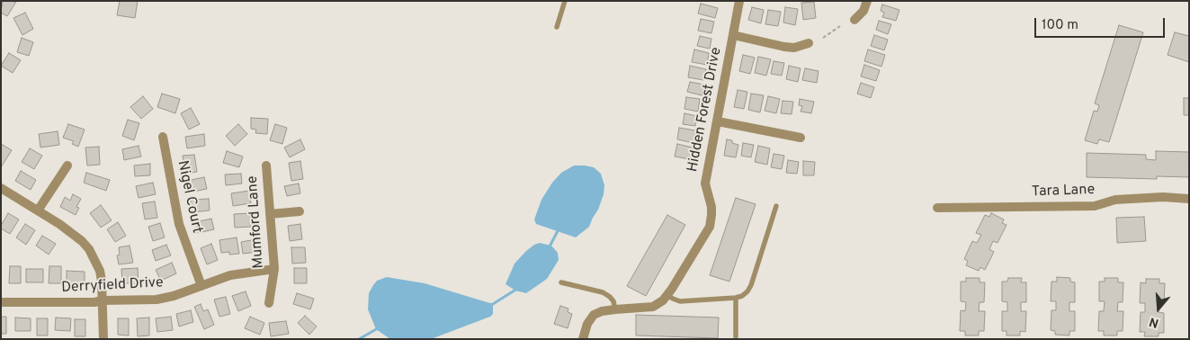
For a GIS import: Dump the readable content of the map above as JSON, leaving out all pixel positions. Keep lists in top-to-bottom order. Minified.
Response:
{"streets":{"street":["Hidden Forest Drive","Tara Lane","Nigel Court","Mumford Lane","Derryfield Drive"]},"crossings":[["Nigel Court","Derryfield Drive"],["Mumford Lane","Derryfield Drive"]],"scale_bar":"100 m","north":"bottom"}
